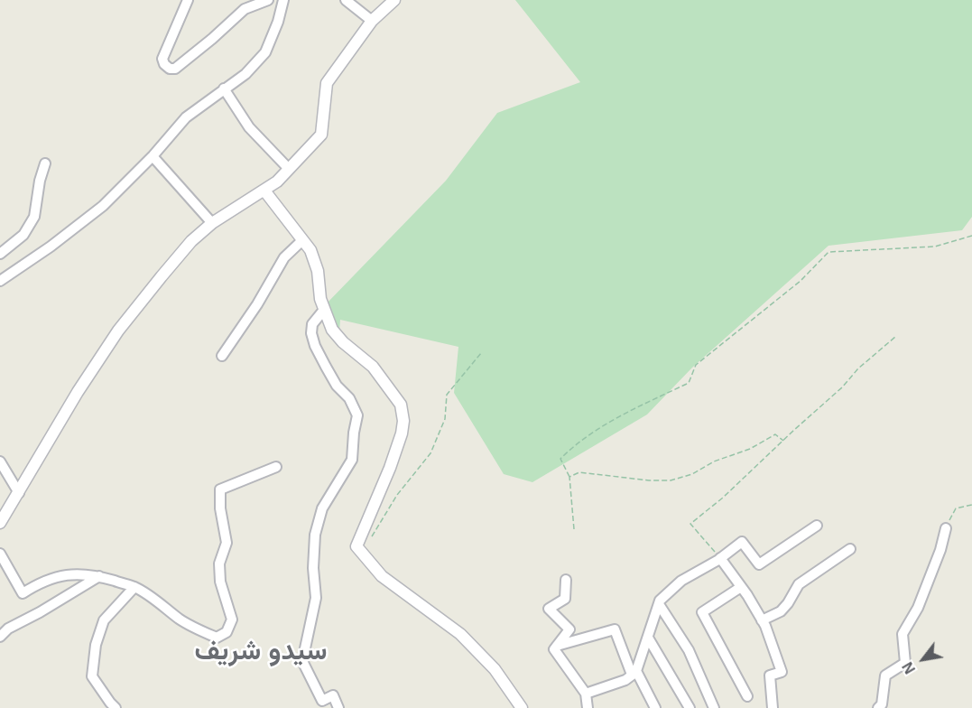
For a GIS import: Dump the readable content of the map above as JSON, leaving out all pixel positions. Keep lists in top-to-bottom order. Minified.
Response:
{"districts":["سيدو شريف"],"north":"bottom left"}
